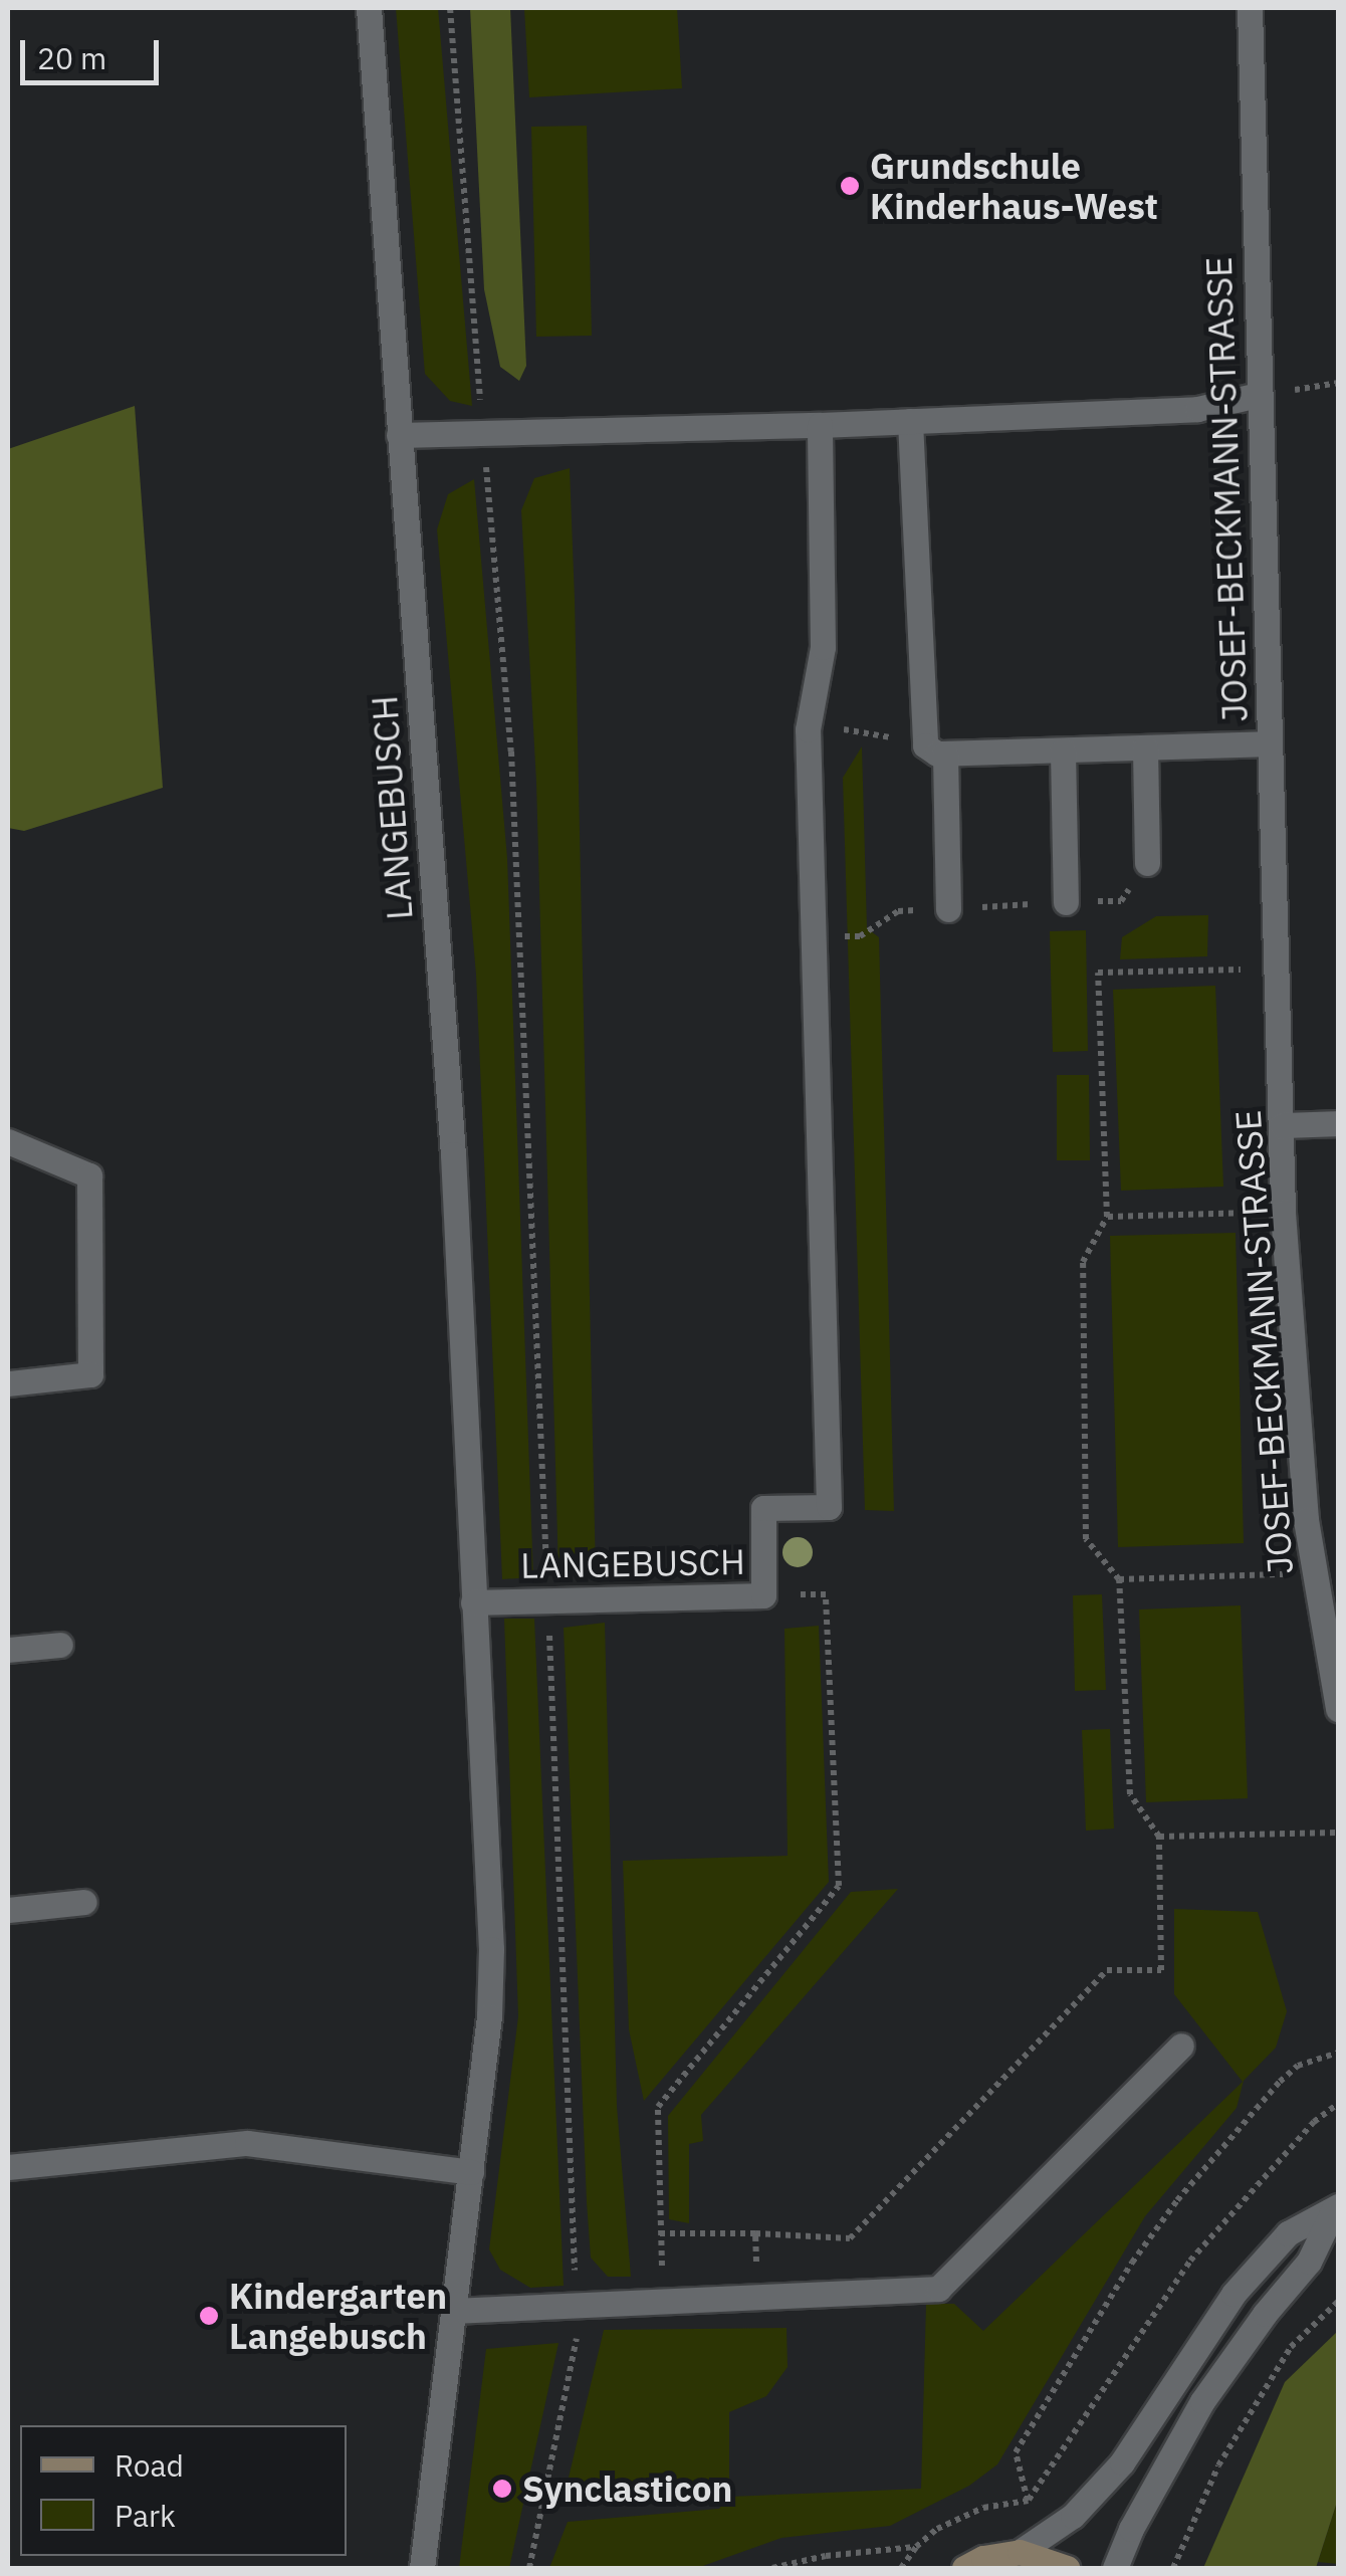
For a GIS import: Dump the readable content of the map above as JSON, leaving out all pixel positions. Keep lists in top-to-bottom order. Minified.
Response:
{"streets":{"street":["JOSEF-BECKMANN-STRASSE","LANGEBUSCH"]},"places":["Grundschule Kinderhaus-West","Kindergarten Langebusch","Synclasticon"],"legend":["Road","Park"],"scale_bar":"20 m"}
